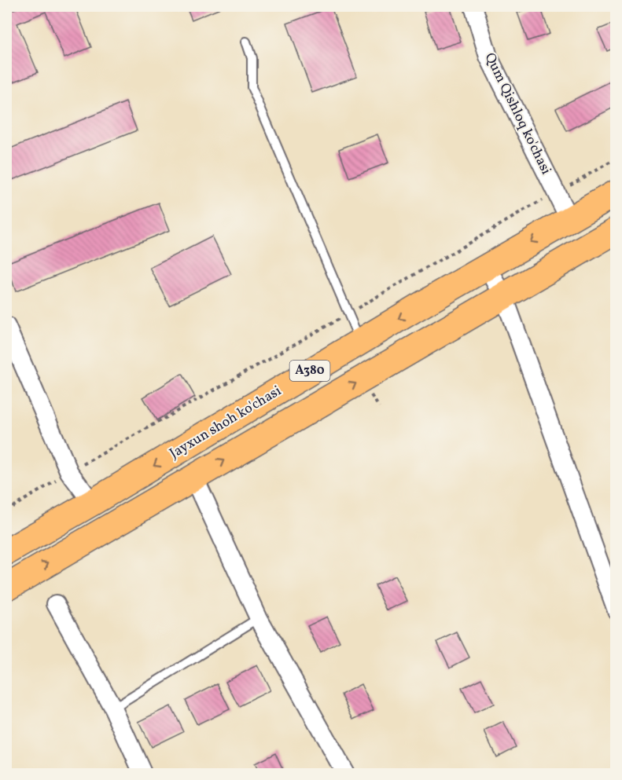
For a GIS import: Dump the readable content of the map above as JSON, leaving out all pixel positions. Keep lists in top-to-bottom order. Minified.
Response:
{"streets":{"highway":["A380","Jayxun shoh ko'chasi"],"street":["Qum Qishloq ko'chasi"]},"crossings":[["Qum Qishloq ko'chasi","Jayxun shoh ko'chasi"]]}
